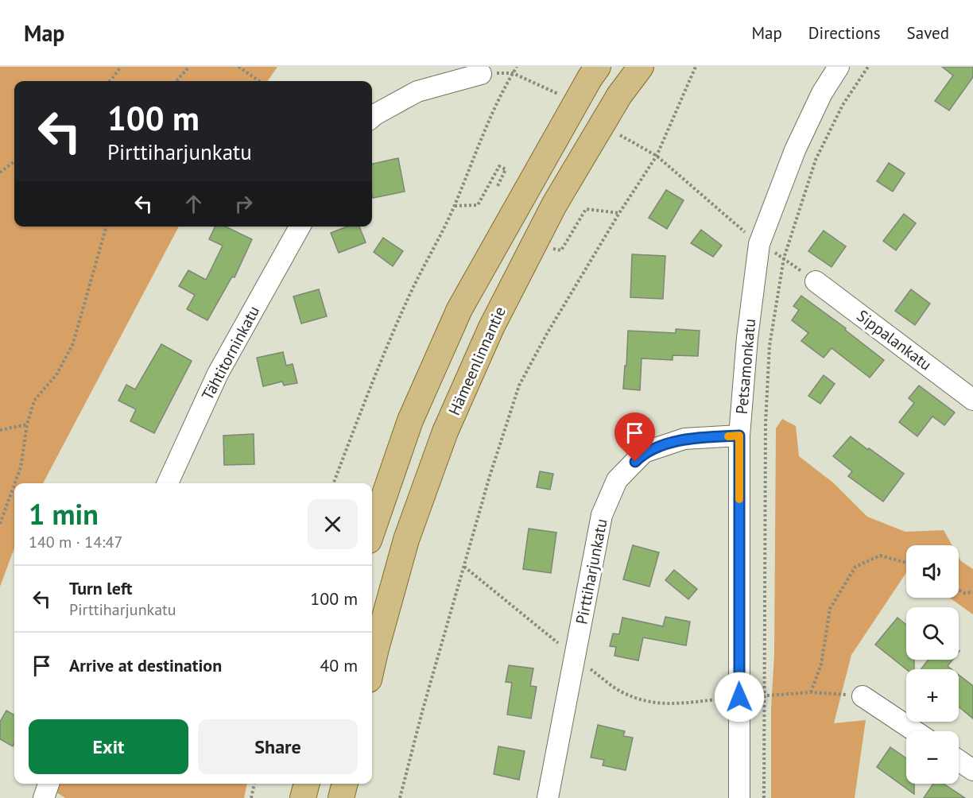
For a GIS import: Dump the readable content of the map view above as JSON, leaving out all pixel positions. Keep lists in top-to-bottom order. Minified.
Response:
{"streets":{"main road":["Hämeenlinnantie"],"street":["Sippalankatu","Tähtitorninkatu","Petsamonkatu","Pirttiharjunkatu"]},"crossings":[["Petsamonkatu","Pirttiharjunkatu"]],"page":{"header":"Map","nav":["Map","Directions","Saved"],"turn":["100 m","Pirttiharjunkatu"],"heading":["1 min","140 m · 14:47"],"map_buttons":["+","−"],"list":[{"name":"Turn left","note":"Pirttiharjunkatu","value":"100 m"},{"name":"Arrive at destination","value":"40 m"}],"buttons":["Exit","Share"]}}
